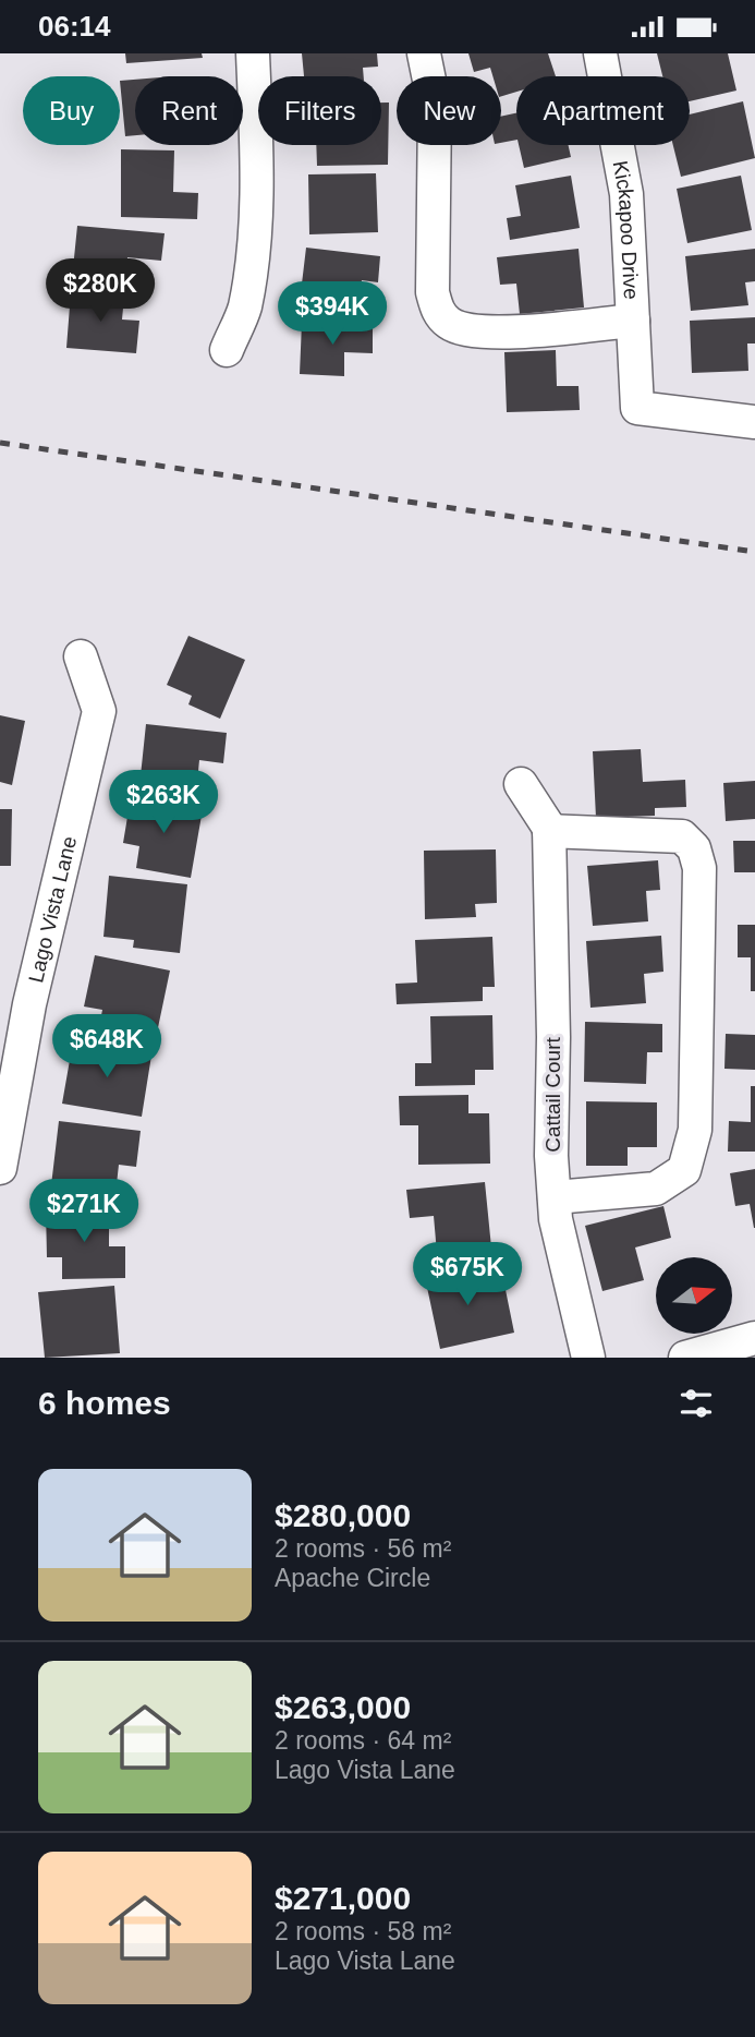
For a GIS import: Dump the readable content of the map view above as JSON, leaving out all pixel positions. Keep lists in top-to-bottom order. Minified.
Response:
{"streets":{"street":["Kickapoo Drive","Lago Vista Lane","Cattail Court"]},"north":"right","page":{"status":"06:14","chip":["Buy","Rent","Filters","New","Apartment"],"price":["$280K","$394K","$263K","$648K","$271K","$675K"],"heading":"6 homes","list":[{"name":"$280,000","note":"2 rooms · 56 m² · Apache Circle"},{"name":"$263,000","note":"2 rooms · 64 m² · Lago Vista Lane"},{"name":"$271,000","note":"2 rooms · 58 m² · Lago Vista Lane"}]}}
